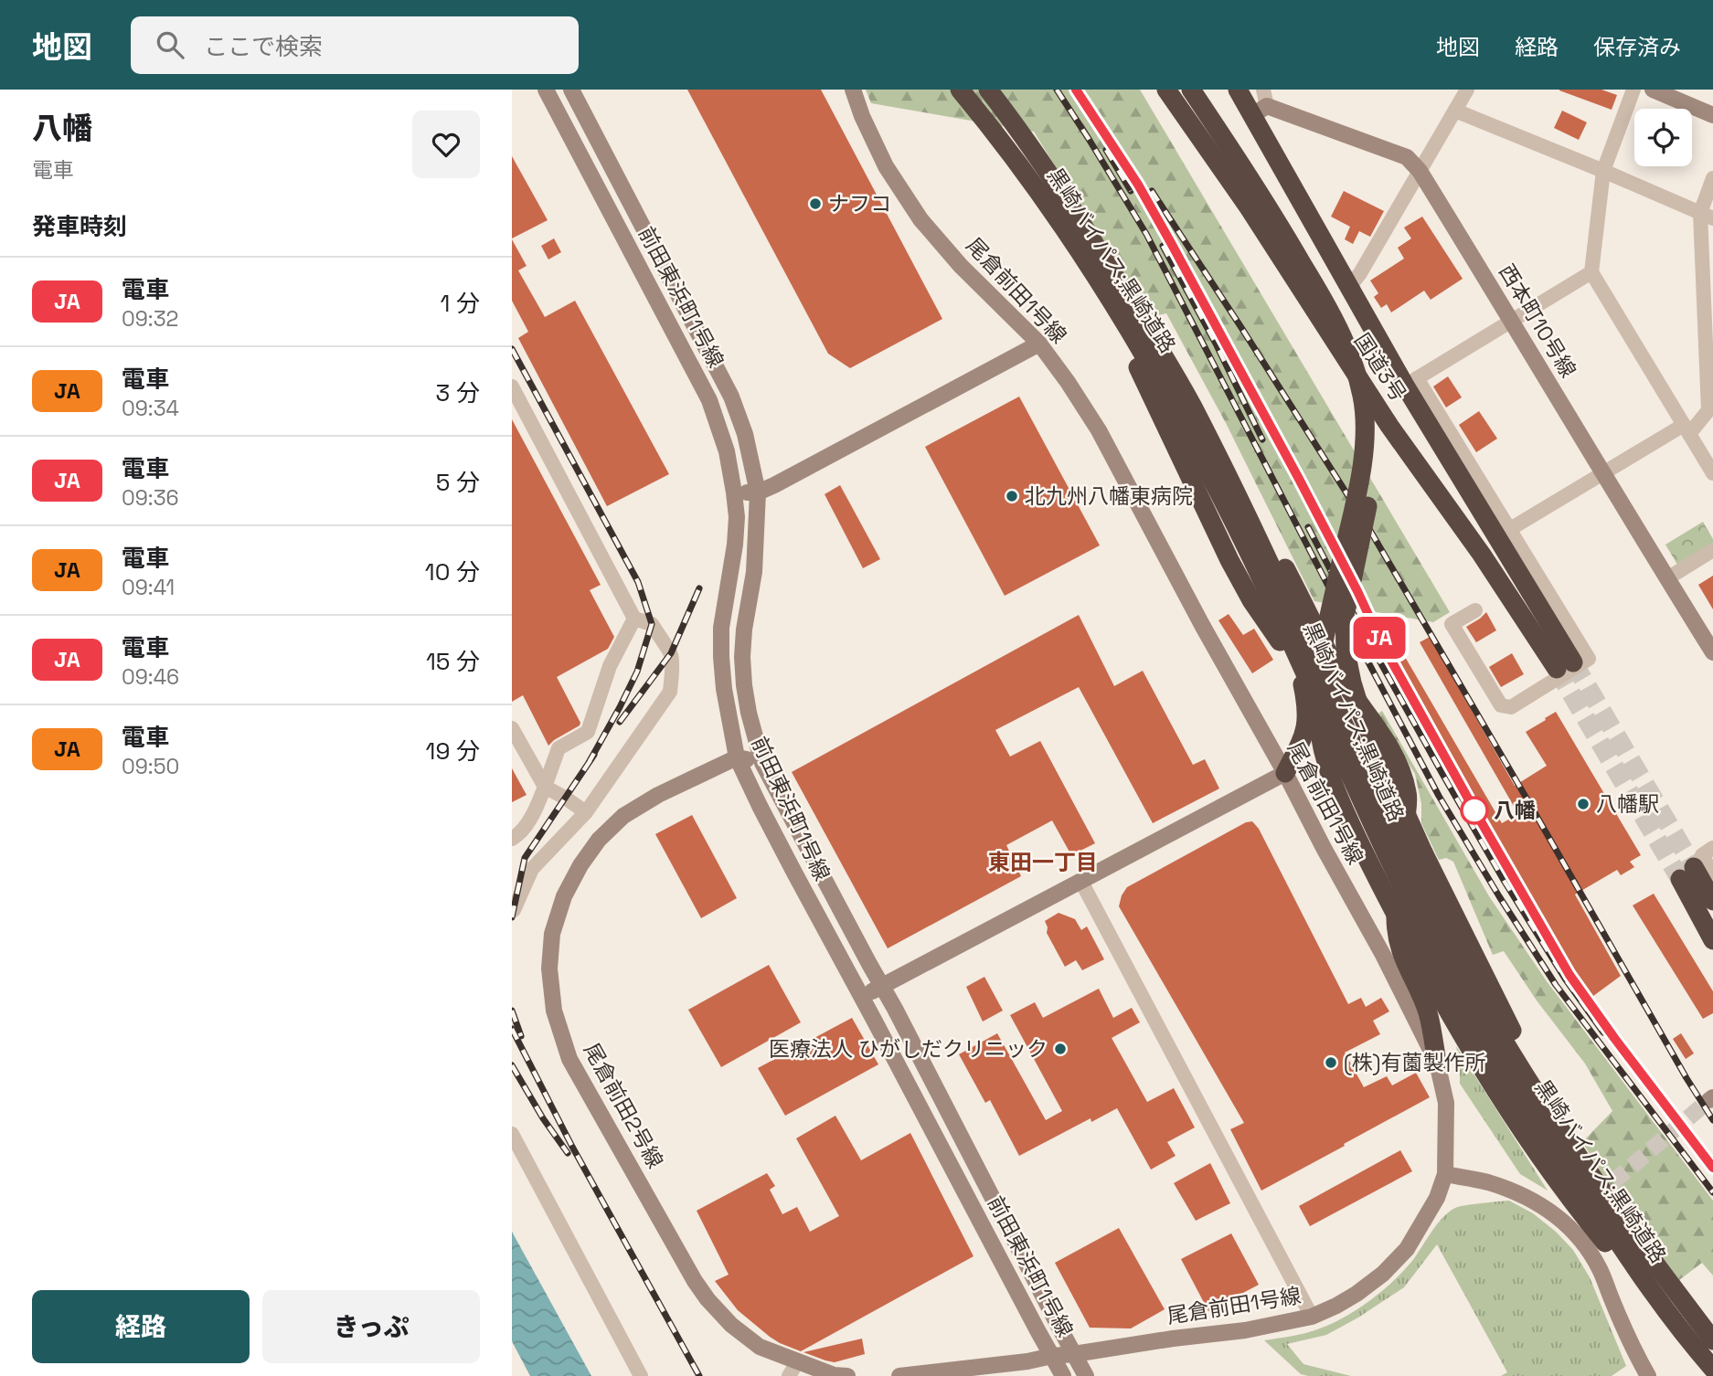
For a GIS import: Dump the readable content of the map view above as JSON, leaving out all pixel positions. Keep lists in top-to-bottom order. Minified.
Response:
{"streets":{"highway":["黒崎バイパス;黒崎道路","国道3号"],"street":["尾倉前田1号線","前田東浜町1号線","西本町10号線","尾倉前田2号線"]},"crossings":[["尾倉前田1号線","前田東浜町1号線"],["前田東浜町1号線","尾倉前田2号線"],["西本町10号線","国道3号"]],"districts":["東田一丁目"],"places":["ナフコ","北九州八幡東病院","八幡駅","八幡","医療法人 ひがしだクリニック","(株)有薗製作所"],"page":{"header":"地図","search":"ここで検索","nav":["地図","経路","保存済み"],"heading":[["八幡","電車"],"発車時刻"],"on_map":"JA","list":[{"mark":"JA","name":"電車","note":"09:32","value":"1 分"},{"mark":"JA","name":"電車","note":"09:34","value":"3 分"},{"mark":"JA","name":"電車","note":"09:36","value":"5 分"},{"mark":"JA","name":"電車","note":"09:41","value":"10 分"},{"mark":"JA","name":"電車","note":"09:46","value":"15 分"},{"mark":"JA","name":"電車","note":"09:50","value":"19 分"}],"buttons":["経路","きっぷ"]}}
